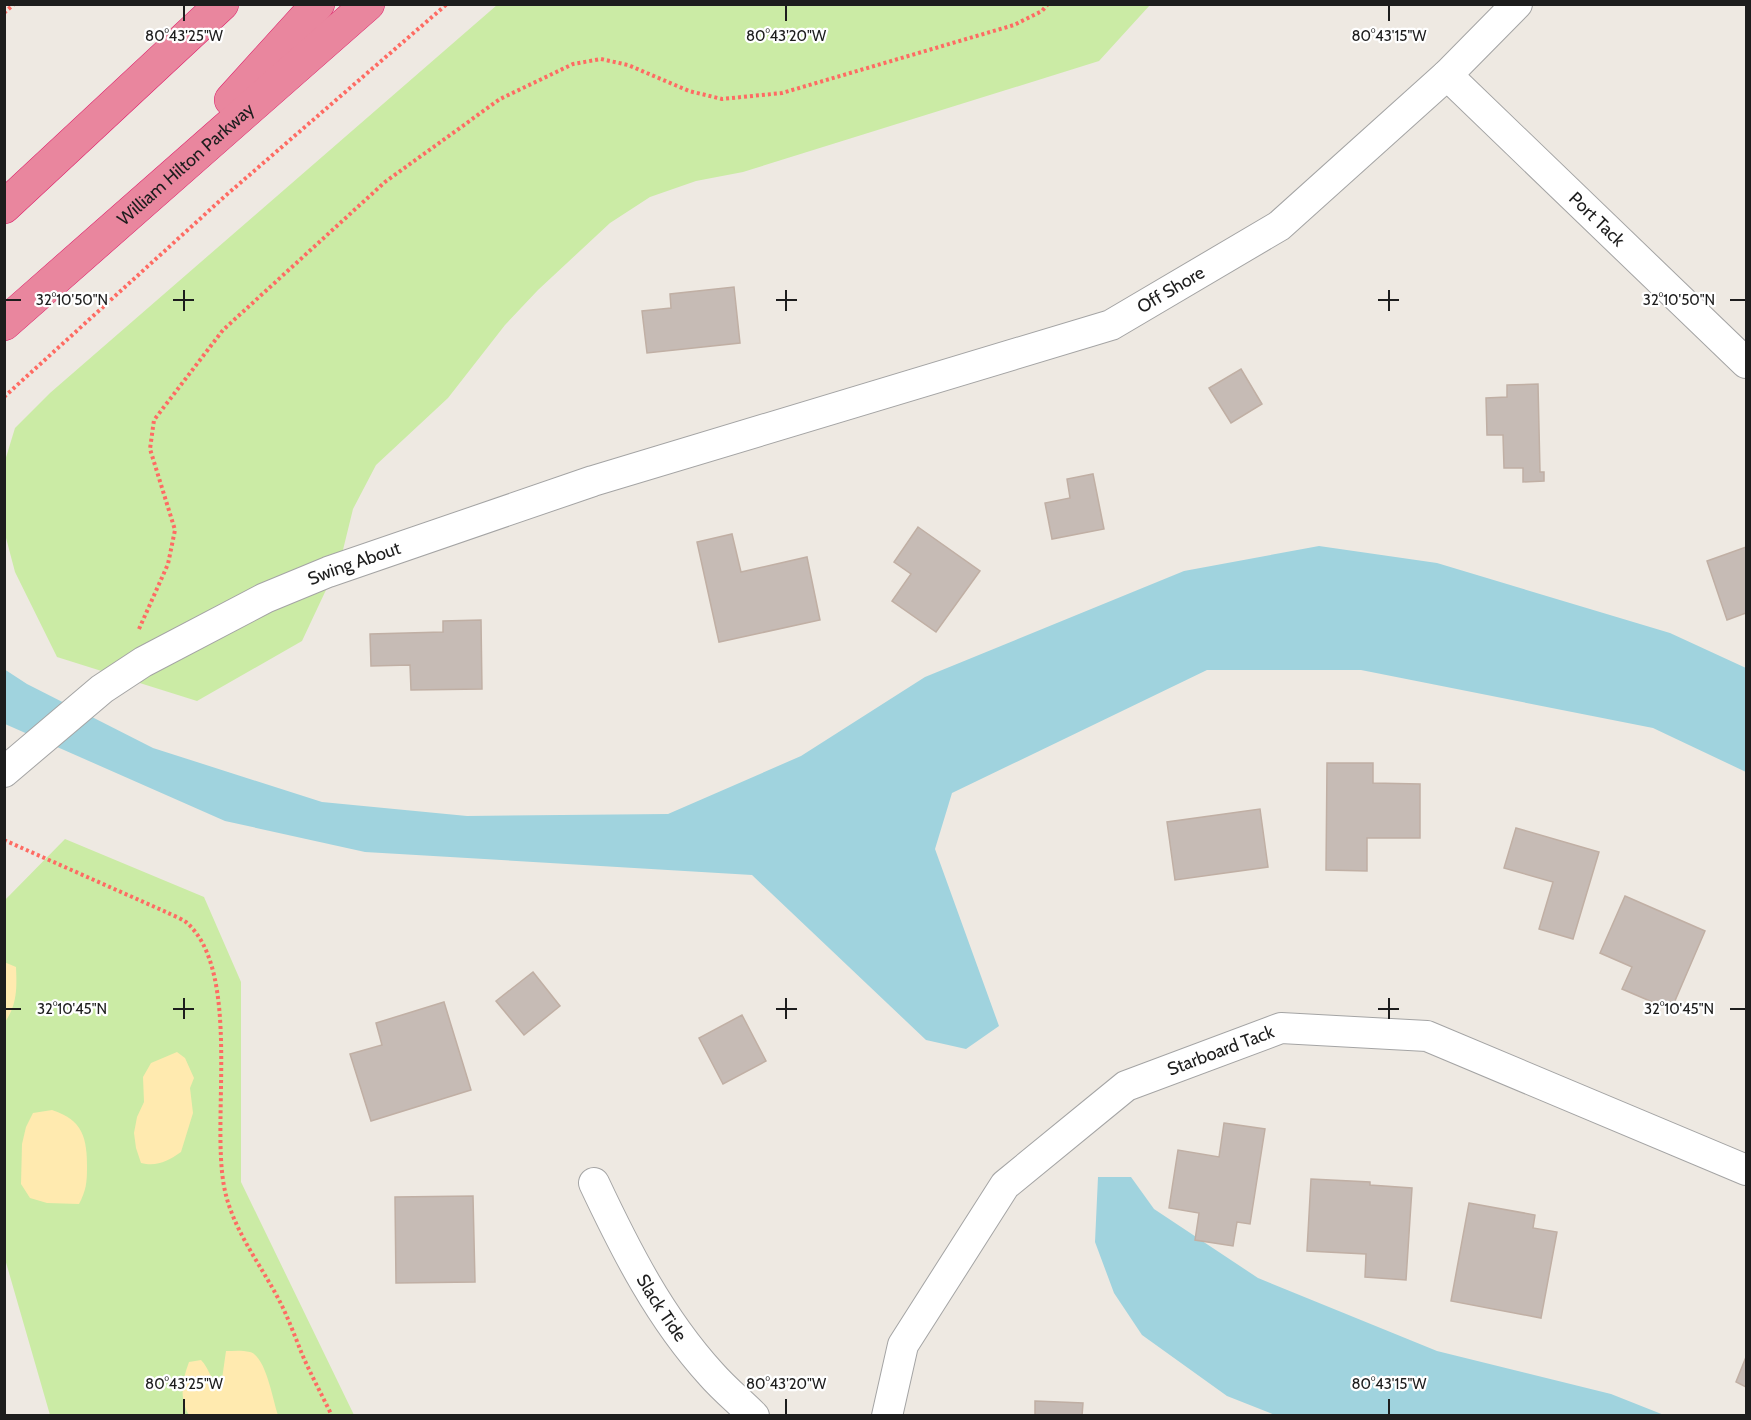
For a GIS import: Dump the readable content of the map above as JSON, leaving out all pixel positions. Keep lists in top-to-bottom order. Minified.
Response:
{"streets":{"highway":["William Hilton Parkway"],"street":["Port Tack","Off Shore","Swing About","Starboard Tack","Slack Tide"]},"crossings":[["Port Tack","Off Shore"],["Off Shore","Swing About"]],"coordinates":["80°43'25\"W","80°43'20\"W","80°43'15\"W","32°10'50\"N","32°10'45\"N"]}
